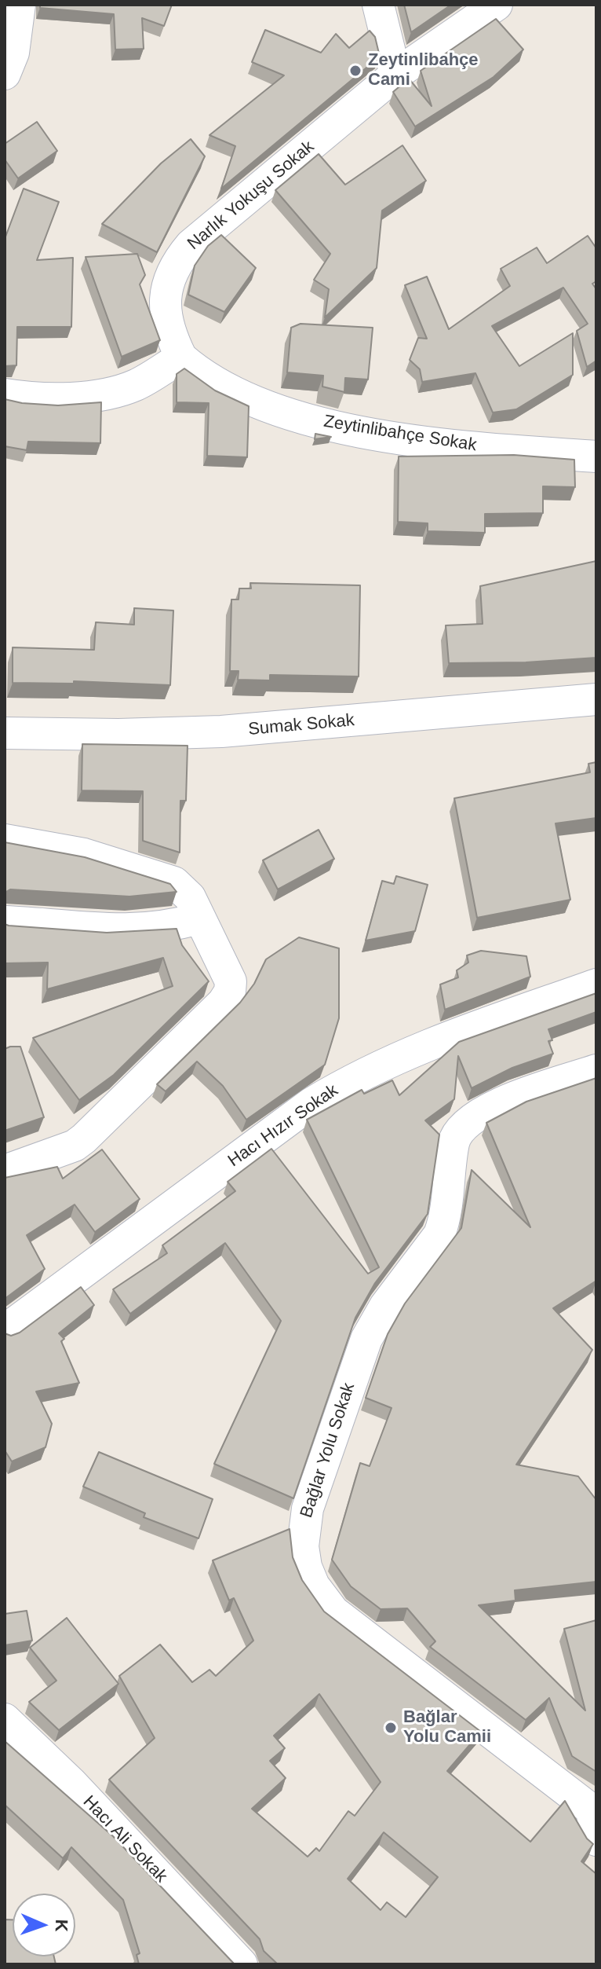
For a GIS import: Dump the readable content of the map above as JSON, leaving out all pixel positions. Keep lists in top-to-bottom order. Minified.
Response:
{"streets":{"street":["Narlık Yokuşu Sokak","Zeytinlibahçe Sokak","Sumak Sokak","Hacı Hızır Sokak","Bağlar Yolu Sokak","Hacı Ali Sokak"]},"crossings":[["Narlık Yokuşu Sokak","Zeytinlibahçe Sokak"]],"places":["Zeytinlibahçe Cami","Bağlar Yolu Camii"],"north":"right"}
